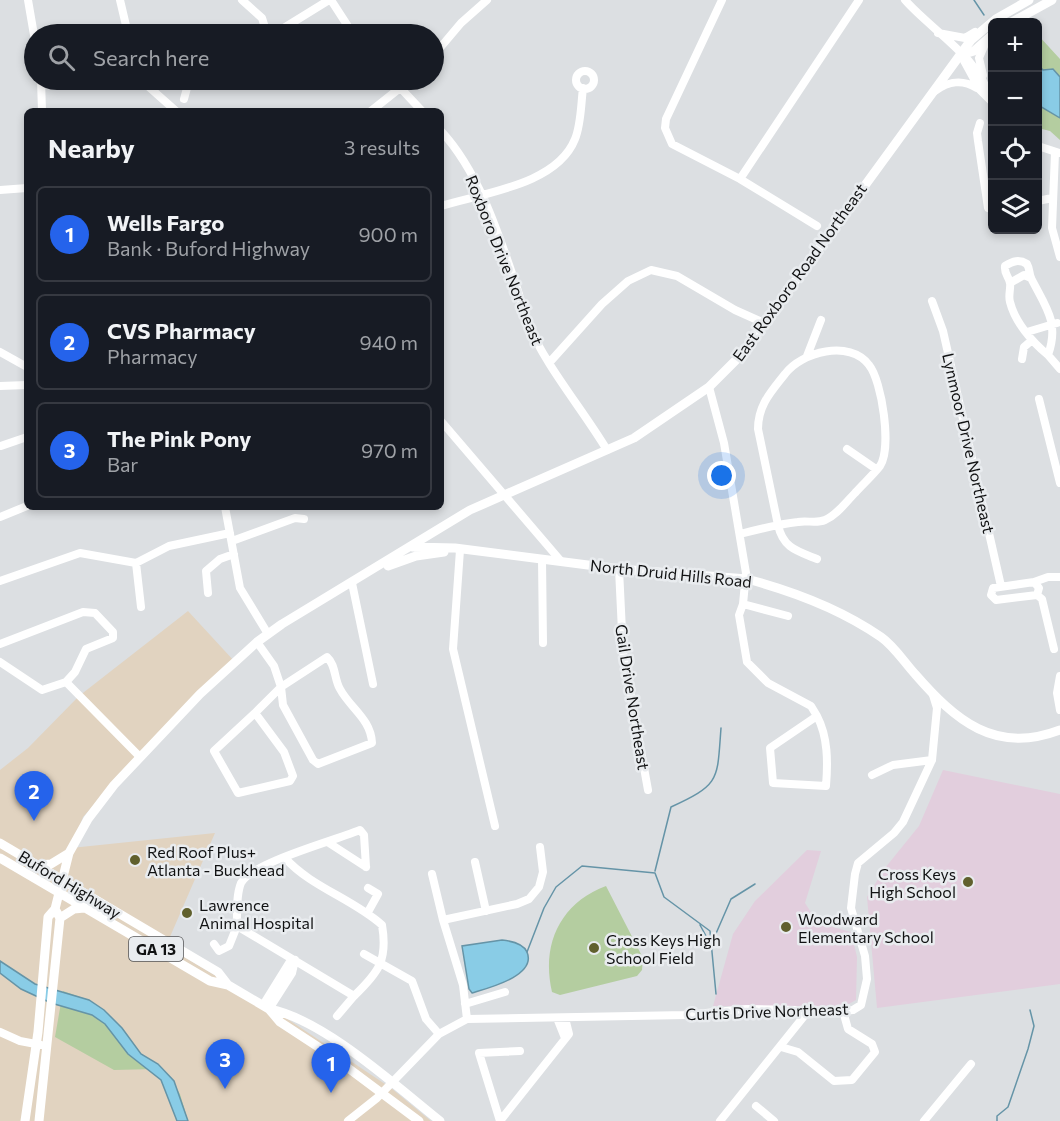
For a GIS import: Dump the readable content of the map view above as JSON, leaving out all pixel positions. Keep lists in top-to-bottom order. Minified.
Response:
{"streets":{"main road":["East Roxboro Road Northeast","North Druid Hills Road","Buford Highway","GA 13"],"street":["Roxboro Drive Northeast","Lynmoor Drive Northeast","Gail Drive Northeast","Curtis Drive Northeast"]},"crossings":[["Roxboro Drive Northeast","East Roxboro Road Northeast"],["East Roxboro Road Northeast","North Druid Hills Road"],["North Druid Hills Road","Gail Drive Northeast"],["North Druid Hills Road","Curtis Drive Northeast"],["Buford Highway","Curtis Drive Northeast"]],"places":["Red Roof Plus+ Atlanta - Buckhead","Cross Keys High School","Lawrence Animal Hospital","Woodward Elementary School","Cross Keys High School Field"],"page":{"map_buttons":["+","−"],"search":"Search here","heading":["Nearby","3 results"],"list":[{"mark":"1","name":"Wells Fargo","note":"Bank · Buford Highway","value":"900 m"},{"mark":"2","name":"CVS Pharmacy","note":"Pharmacy","value":"940 m"},{"mark":"3","name":"The Pink Pony","note":"Bar","value":"970 m"}],"pins":["2","3","1"]}}
